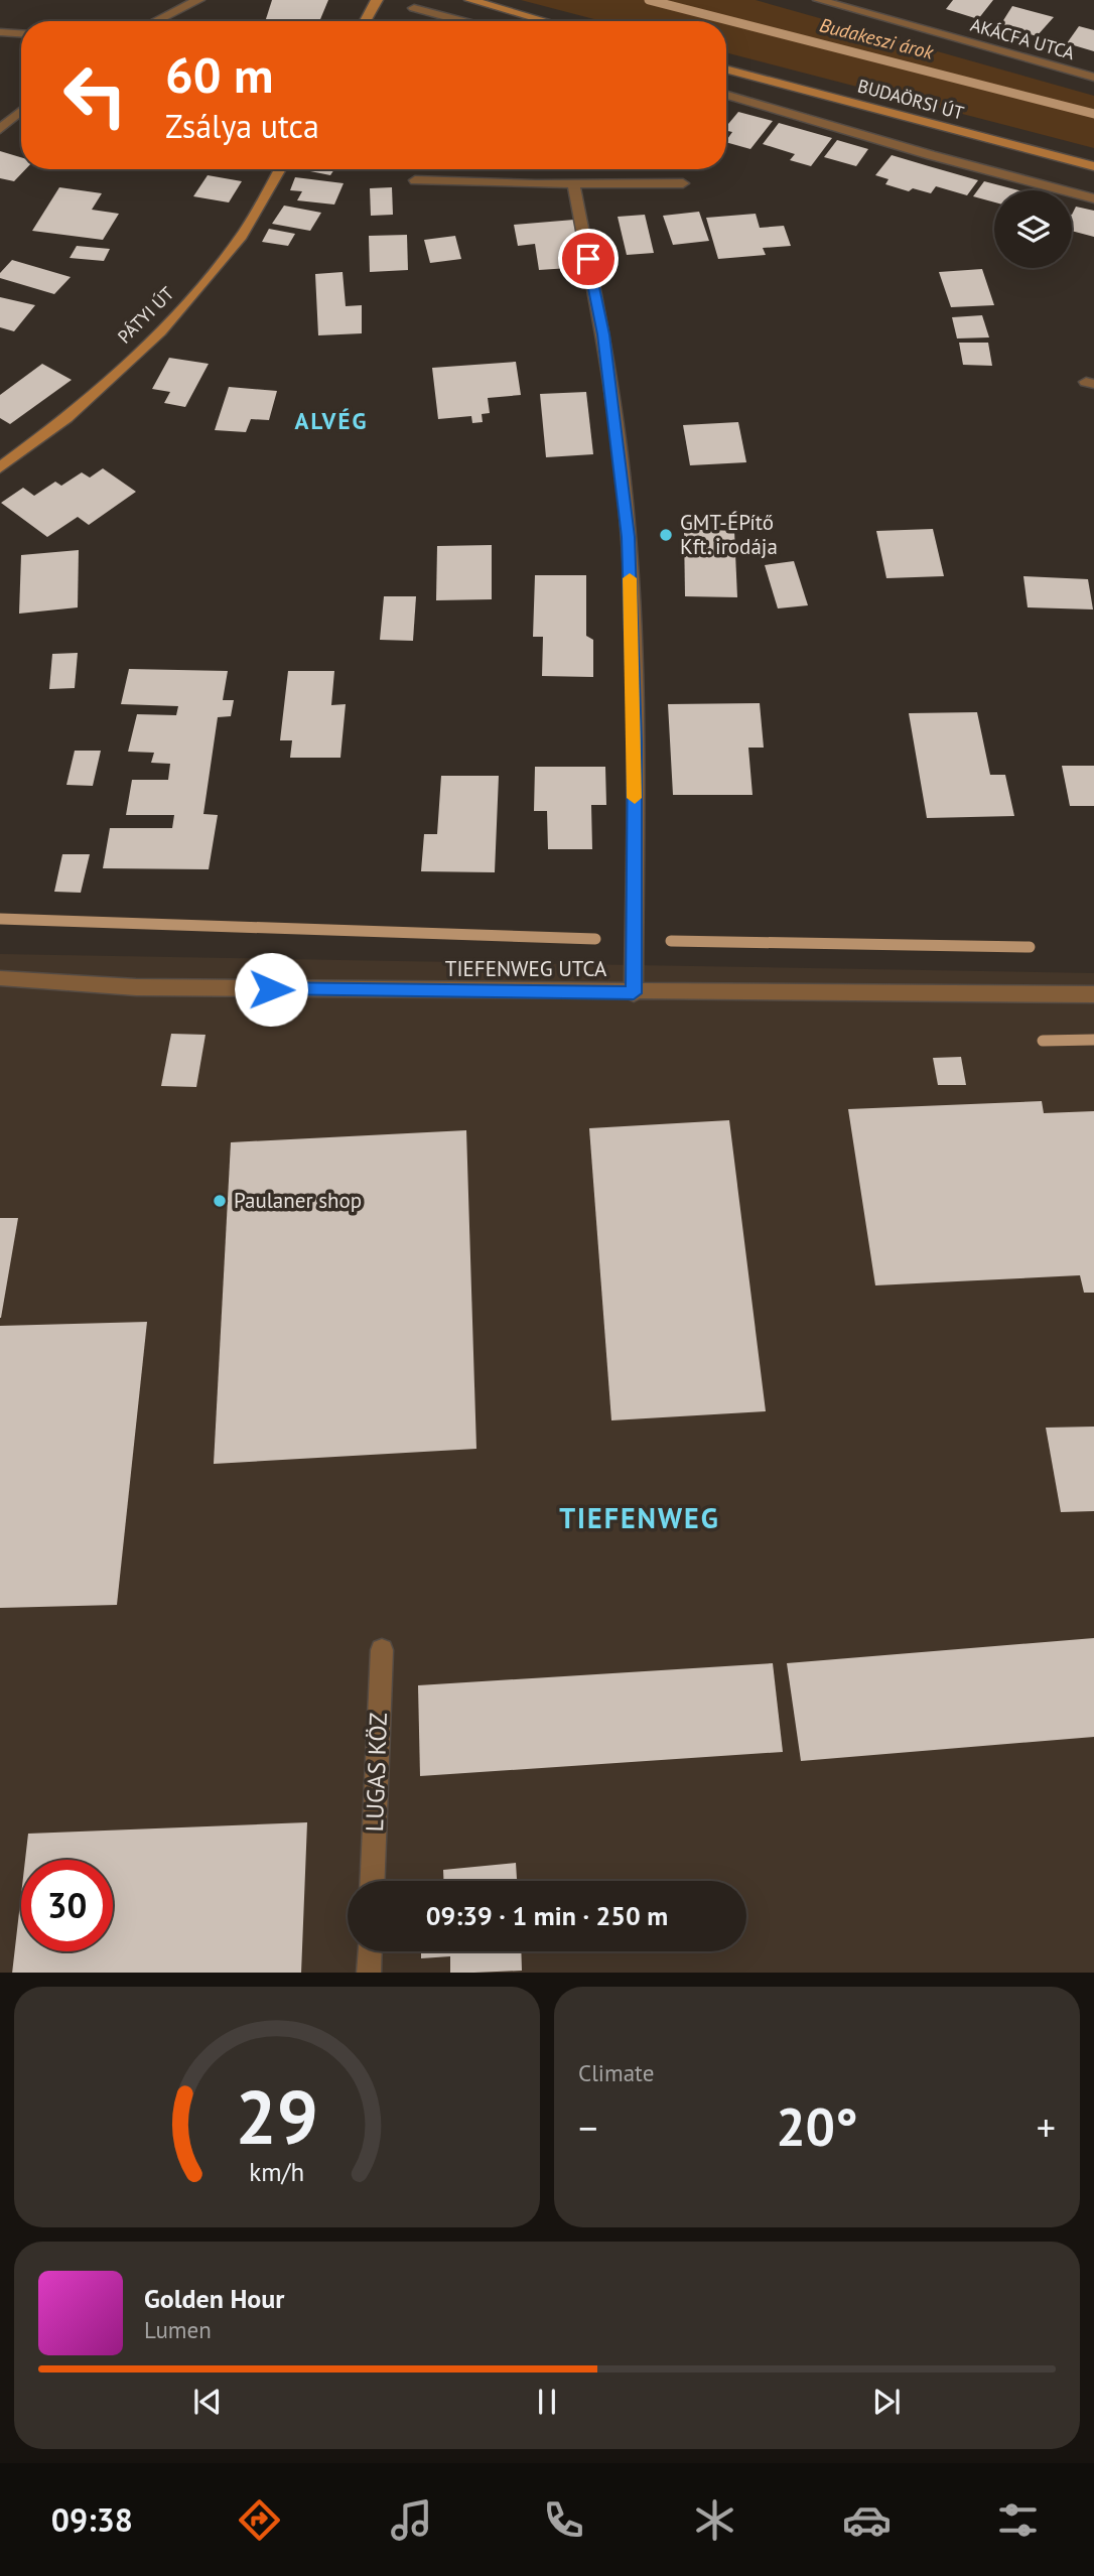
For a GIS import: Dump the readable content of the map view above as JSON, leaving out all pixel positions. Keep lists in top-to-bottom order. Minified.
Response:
{"streets":{"main road":["BUDAÖRSI ÚT","PÁTYI ÚT"],"street":["AKÁCFA UTCA","TIEFENWEG UTCA","LUGAS KÖZ"]},"districts":["ALVÉG","TIEFENWEG"],"water":["Budakeszi árok"],"places":["GMT-ÉPítő Kft. irodája","Paulaner shop"],"page":{"turn":["60 m","Zsálya utca"],"limit":"30","trip":"09:39 · 1 min · 250 m","tile":"Climate","heat":["−","20°","+"],"song":["Golden Hour","Lumen"],"tabs":"09:38","gauge":["29","km/h"]}}
